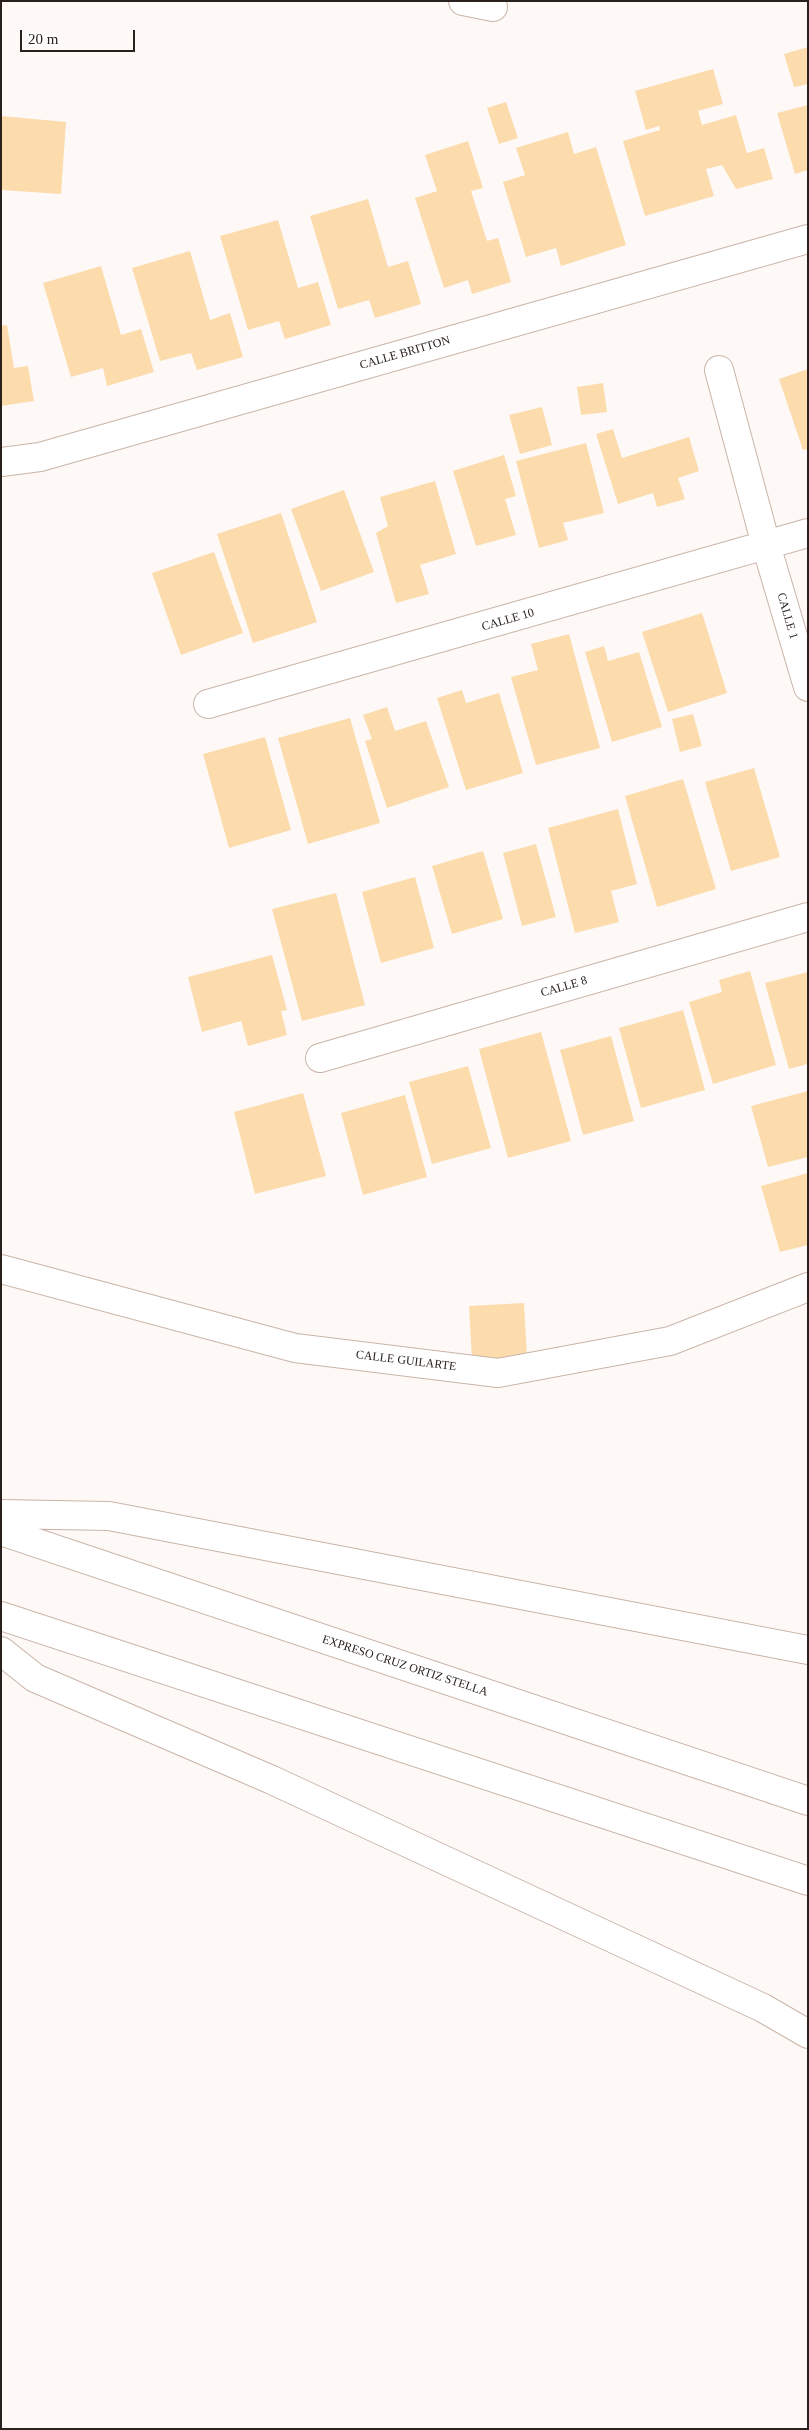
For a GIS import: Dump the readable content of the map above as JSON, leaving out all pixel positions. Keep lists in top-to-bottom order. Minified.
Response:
{"streets":{"main road":["CALLE BRITTON","CALLE 1","CALLE 10","CALLE 8","CALLE GUILARTE","EXPRESO CRUZ ORTIZ STELLA"]},"crossings":[["CALLE 1","CALLE 10"]],"scale_bar":"20 m"}
